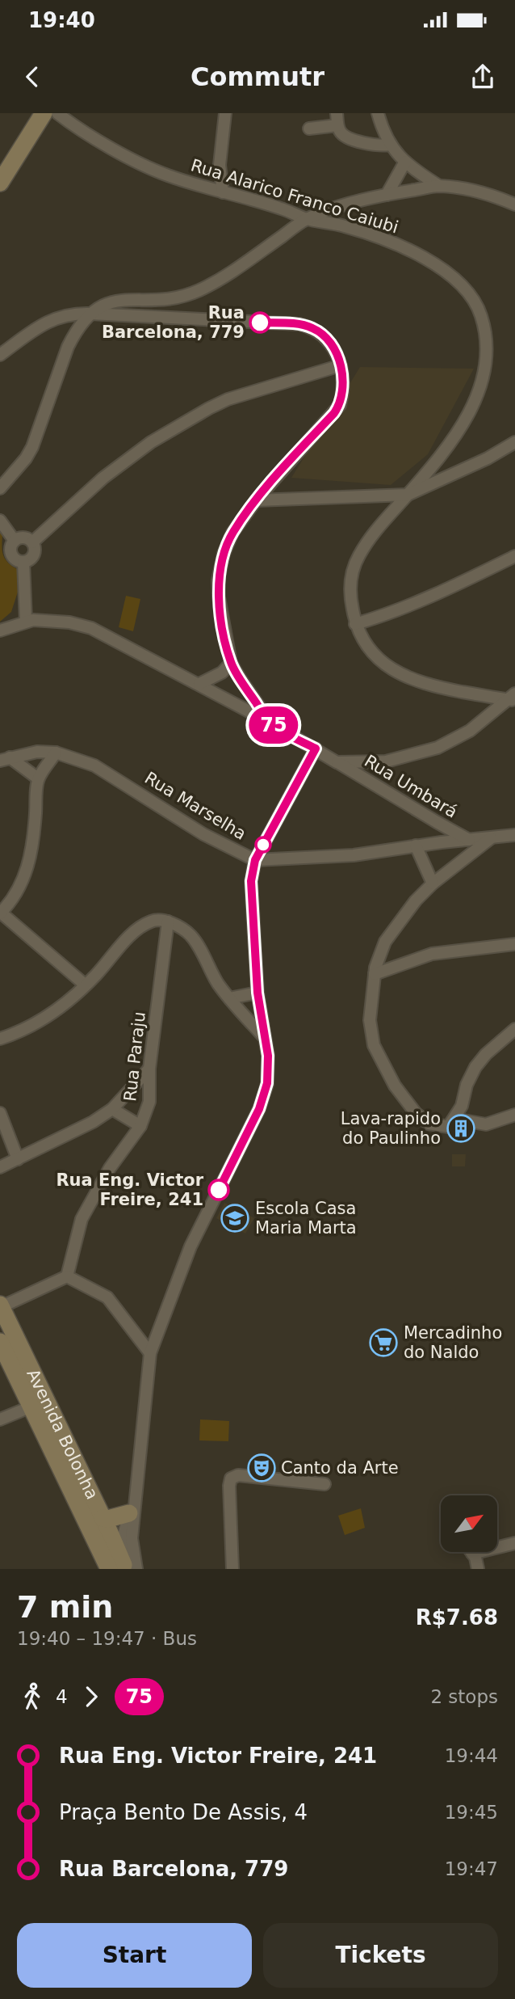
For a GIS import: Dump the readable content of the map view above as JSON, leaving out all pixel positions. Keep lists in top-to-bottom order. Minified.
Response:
{"streets":{"main road":["Avenida Bolonha"],"street":["Rua Alarico Franco Caiubi","Rua Umbará","Rua Marselha","Rua Paraju"]},"crossings":[["Rua Umbará","Rua Marselha"]],"places":{"other":["Rua Barcelona, 779","Rua Eng. Victor Freire, 241"],"building":["Lava-rapido do Paulinho"],"school or university":["Escola Casa Maria Marta"],"supermarket":["Mercadinho do Naldo"],"theatre":["Canto da Arte"]},"lines":["bus line 75"],"north":"top right","page":{"status":"19:40","header":"Commutr","on_map":"75","heading":["7 min","19:40 – 19:47 · Bus","R$7.68"],"legs":["4","75","2 stops"],"list":[{"name":"Rua Eng. Victor Freire, 241","value":"19:44"},{"name":"Praça Bento De Assis, 4","value":"19:45"},{"name":"Rua Barcelona, 779","value":"19:47"}],"buttons":["Start","Tickets"]}}
